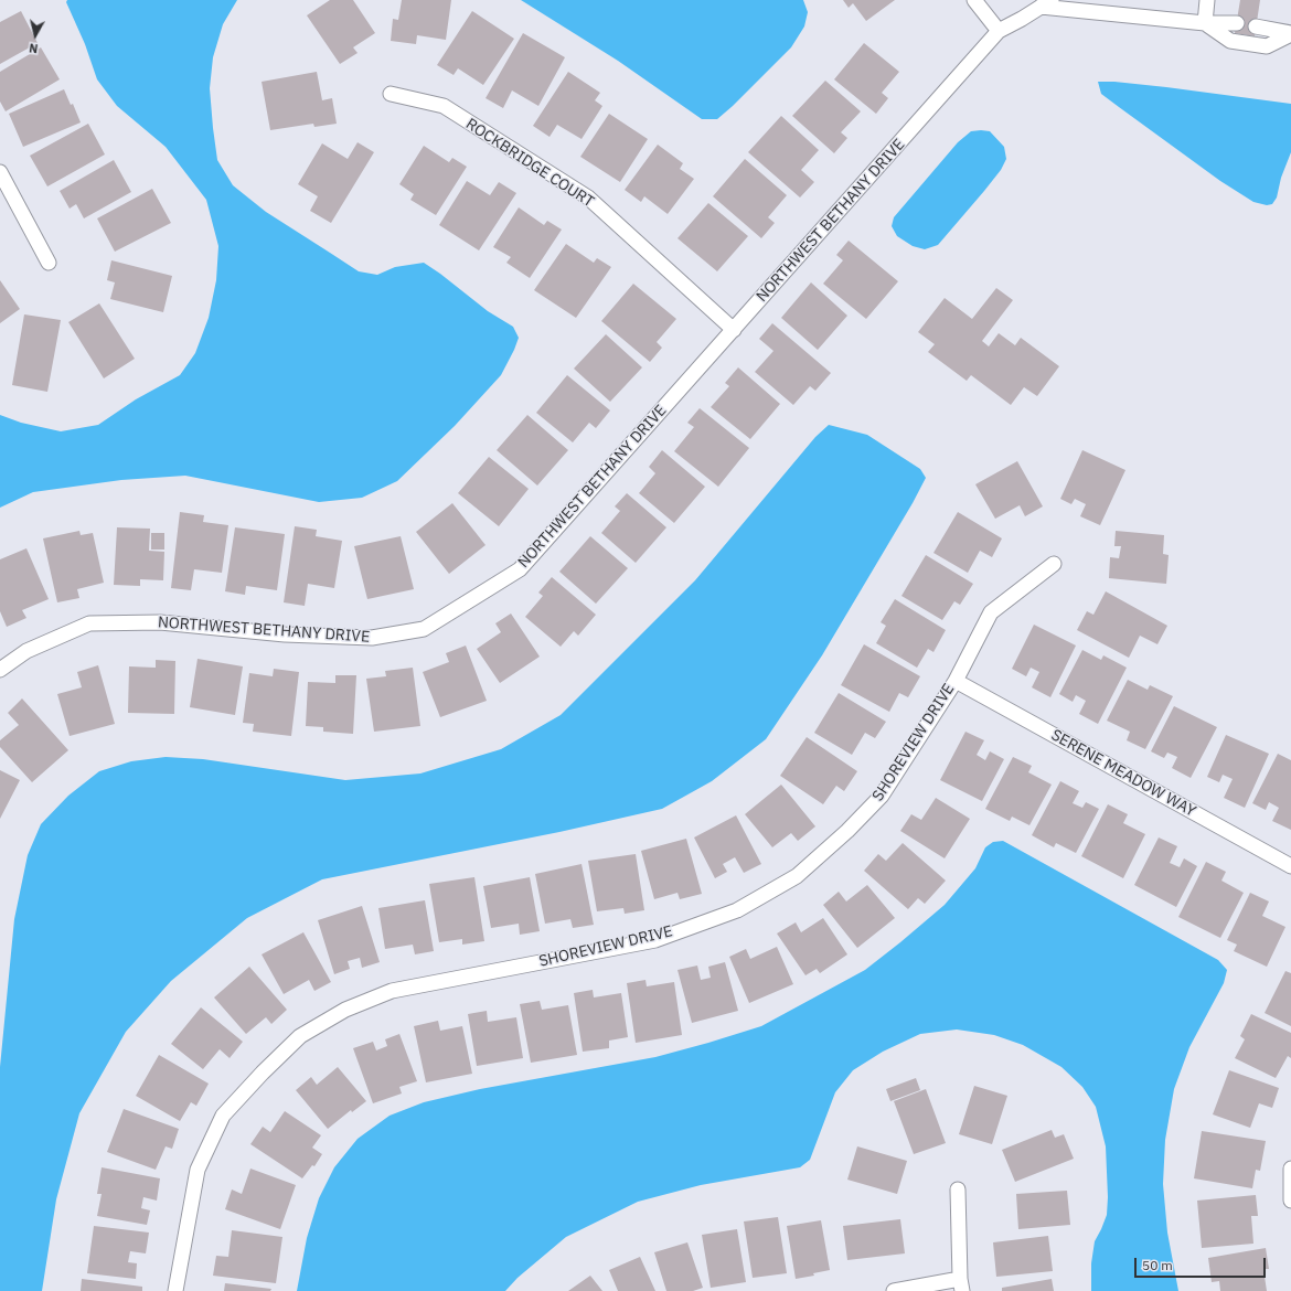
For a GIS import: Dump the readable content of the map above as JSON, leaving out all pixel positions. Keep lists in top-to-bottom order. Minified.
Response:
{"streets":{"street":["ROCKBRIDGE COURT","NORTHWEST BETHANY DRIVE","SHOREVIEW DRIVE","SERENE MEADOW WAY"]},"crossings":[["ROCKBRIDGE COURT","NORTHWEST BETHANY DRIVE"],["SHOREVIEW DRIVE","SERENE MEADOW WAY"]],"scale_bar":"50 m","north":"bottom"}
